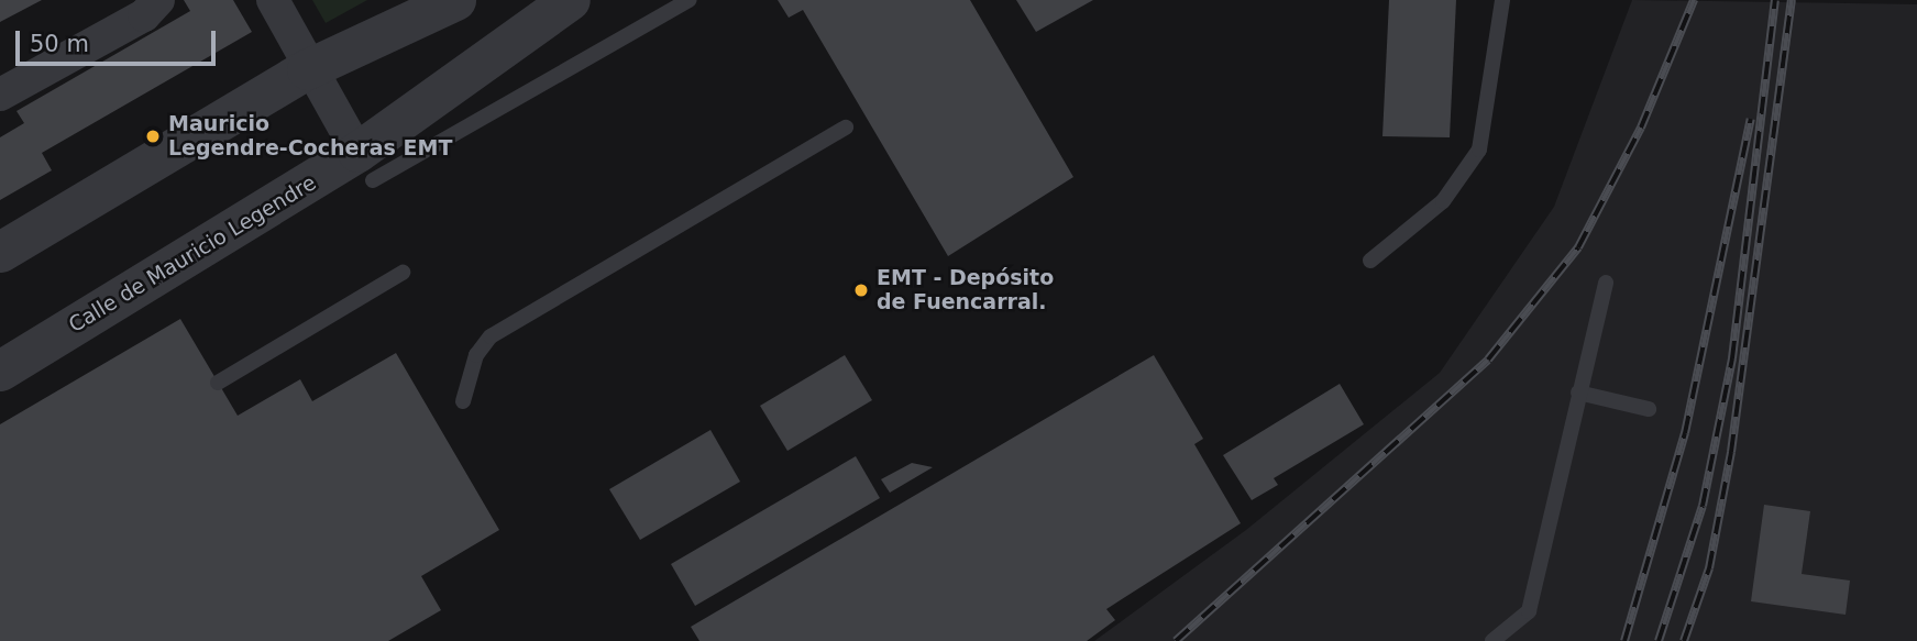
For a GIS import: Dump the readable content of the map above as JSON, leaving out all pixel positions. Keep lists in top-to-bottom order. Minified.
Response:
{"streets":{"street":["Calle de Mauricio Legendre"]},"places":["Mauricio Legendre-Cocheras EMT","EMT - Depósito de Fuencarral."],"scale_bar":"50 m"}
